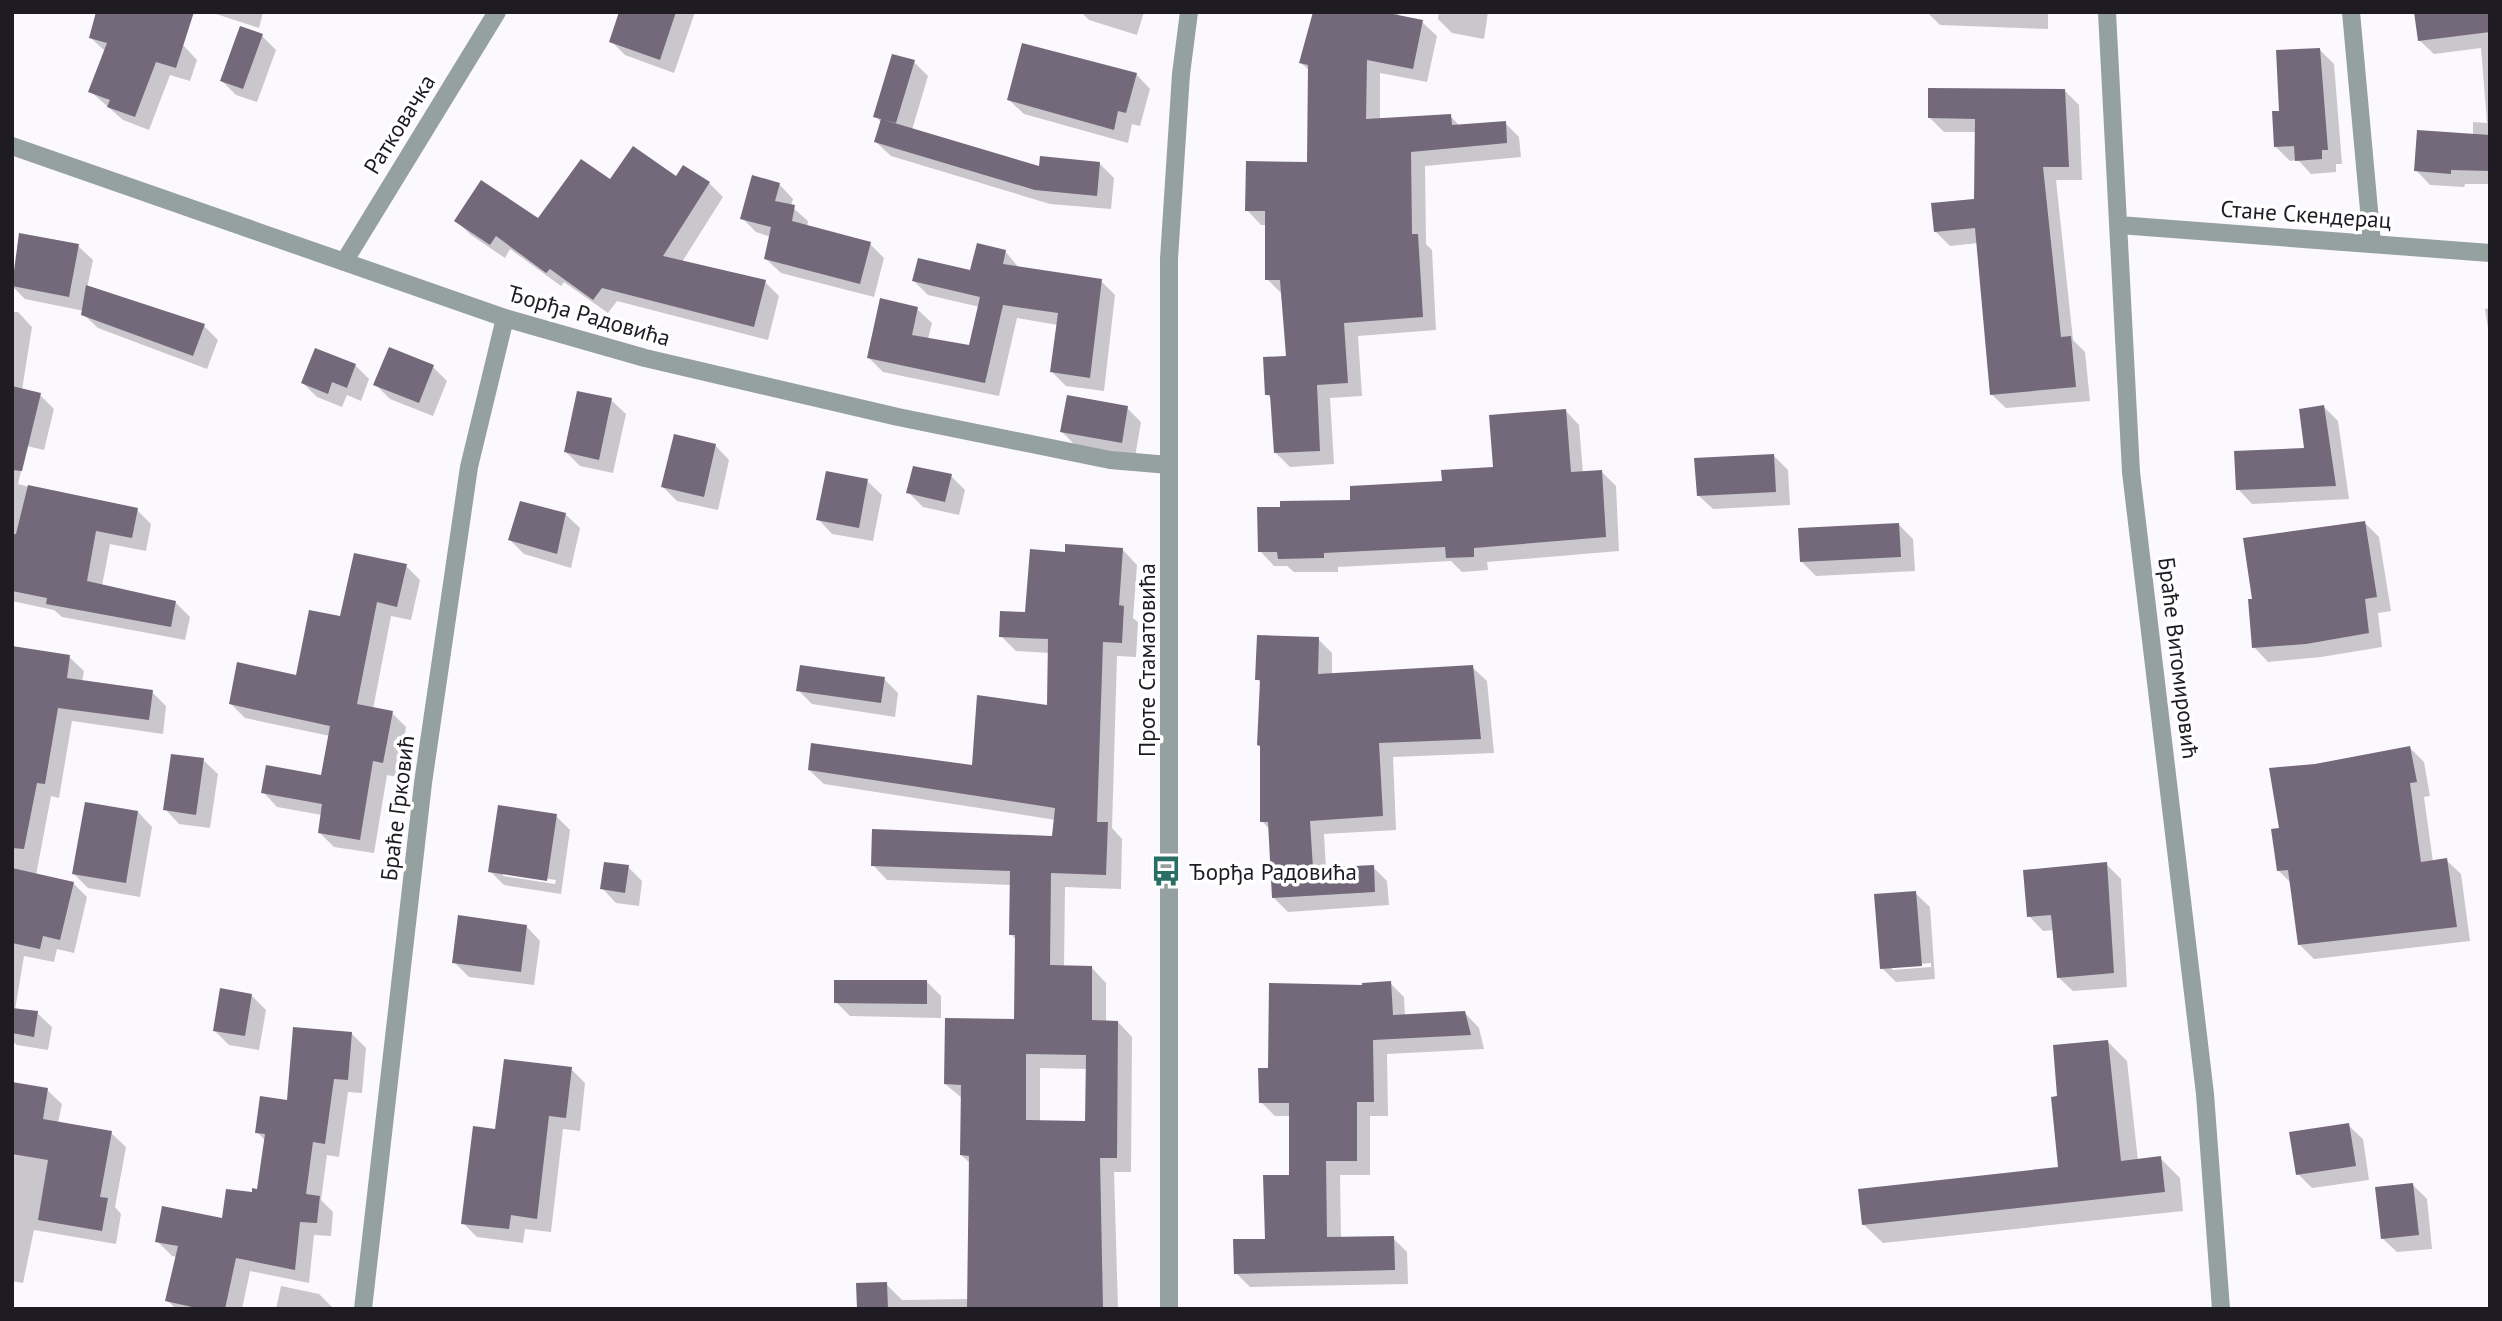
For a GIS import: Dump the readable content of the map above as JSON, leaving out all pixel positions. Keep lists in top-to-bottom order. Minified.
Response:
{"streets":{"street":["Ратковачка","Стане Скендерац","Ђорђа Радовића","Браће Витомировић","Проте Стаматовића","Браће Грковић"]},"crossings":[["Ратковачка","Ђорђа Радовића"],["Стане Скендерац","Браће Витомировић"],["Ђорђа Радовића","Проте Стаматовића"],["Ђорђа Радовића","Браће Грковић"]],"places":{"bus stop":["Ђорђа Радовића"]}}
